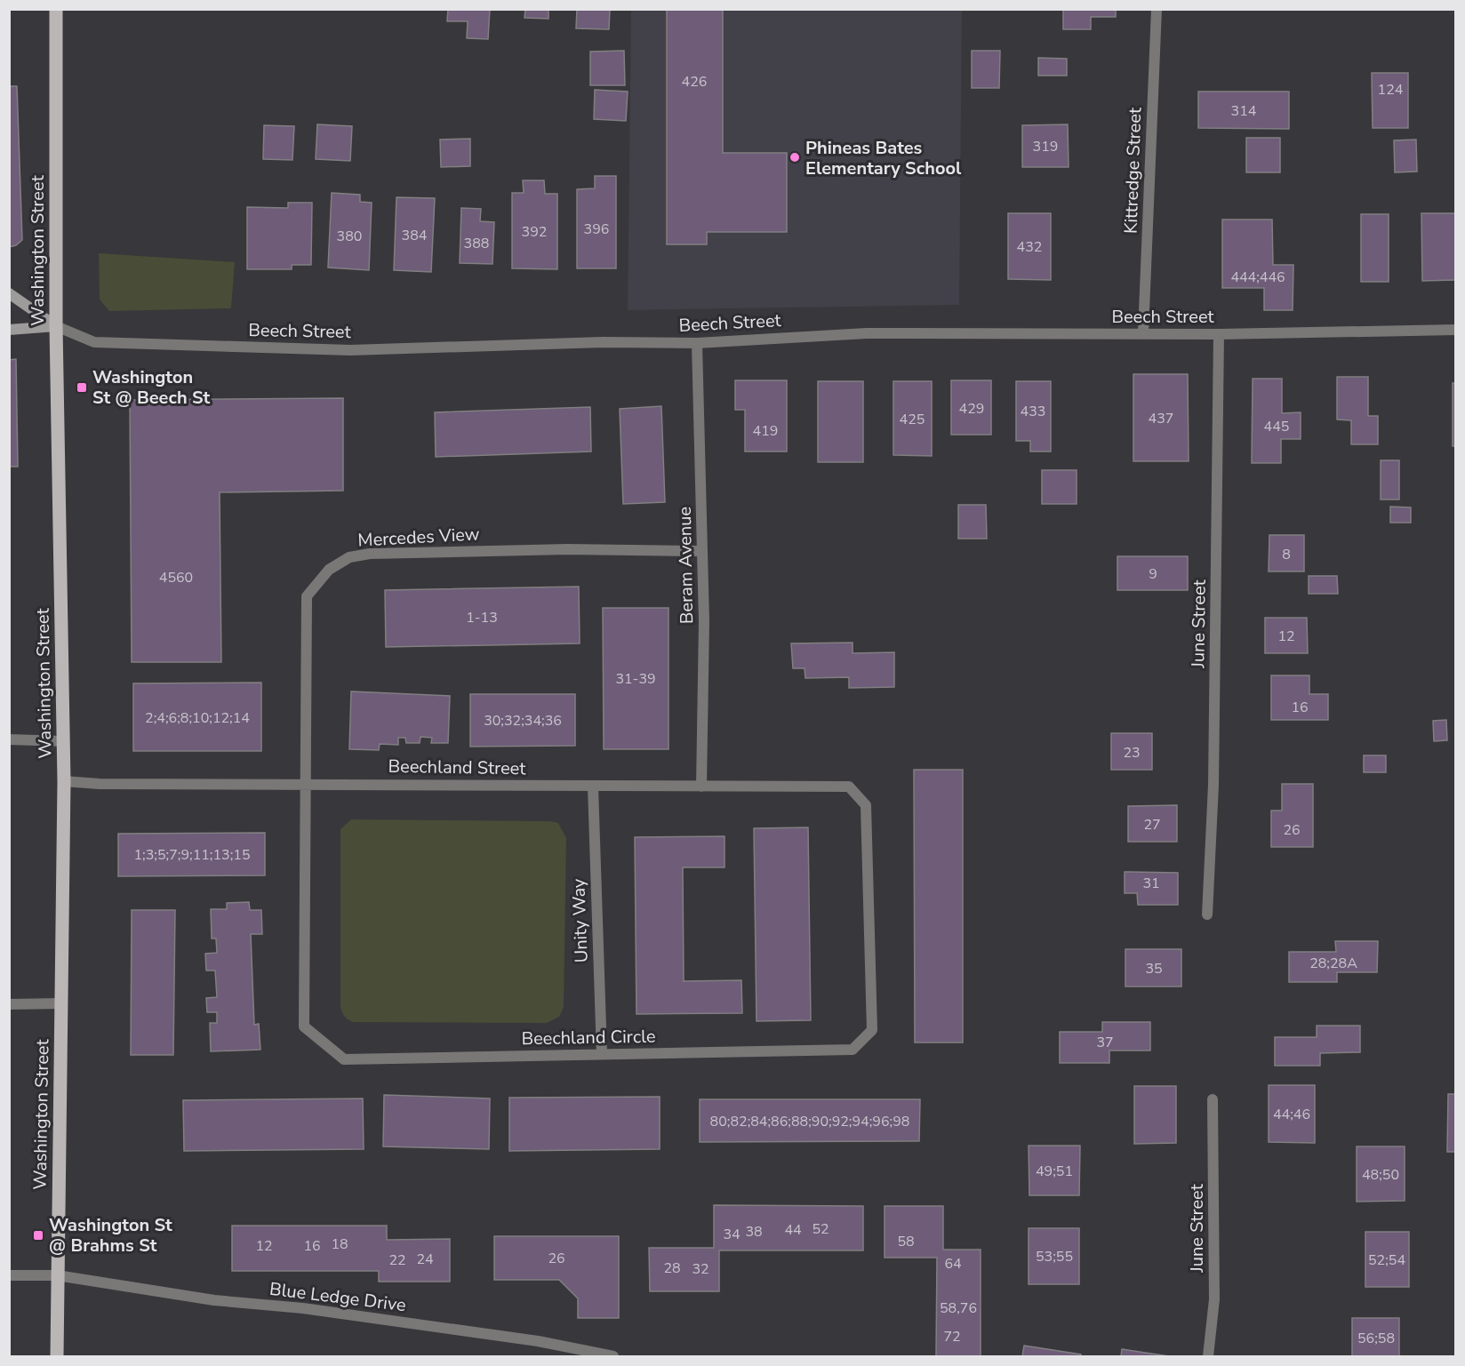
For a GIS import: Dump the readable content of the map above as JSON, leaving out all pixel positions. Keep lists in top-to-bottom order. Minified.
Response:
{"streets":{"main road":["Washington Street"],"street":["Kittredge Street","Beech Street","Mercedes View","Beram Avenue","June Street","Beechland Street","Unity Way","Beechland Circle","Blue Ledge Drive"]},"crossings":[["Kittredge Street","Beech Street"],["Washington Street","Beech Street"],["Washington Street","Beechland Street"],["Washington Street","Blue Ledge Drive"],["Beech Street","Beram Avenue"],["Beech Street","June Street"],["Mercedes View","Beram Avenue"],["Mercedes View","Beechland Street"],["Mercedes View","Beechland Circle"],["Beram Avenue","Beechland Street"],["Beechland Street","Unity Way"],["Beechland Street","Beechland Circle"],["Unity Way","Beechland Circle"]],"places":{"other":["Phineas Bates Elementary School"],"transit":["Washington St @ Beech St","Washington St @ Brahms St"]},"house_numbers":["426","124","314","319","396","392","384","380","388","432","444;446","429","433","437","425","445","419","8","9","4560","1-13","12","31-39","16","2;4;6;8;10;12;14","30;32;34;36","23","27","26","1;3;5;7;9;11;13;15","31","28;28A","35","37","44;46","80;82;84;86;88;90;92;94;96;98","49;51","48;50","52","44","38","34","58","18","12","16","53;55","26","24","22","52;54","64","28","32","58,76","72","56;58"]}
